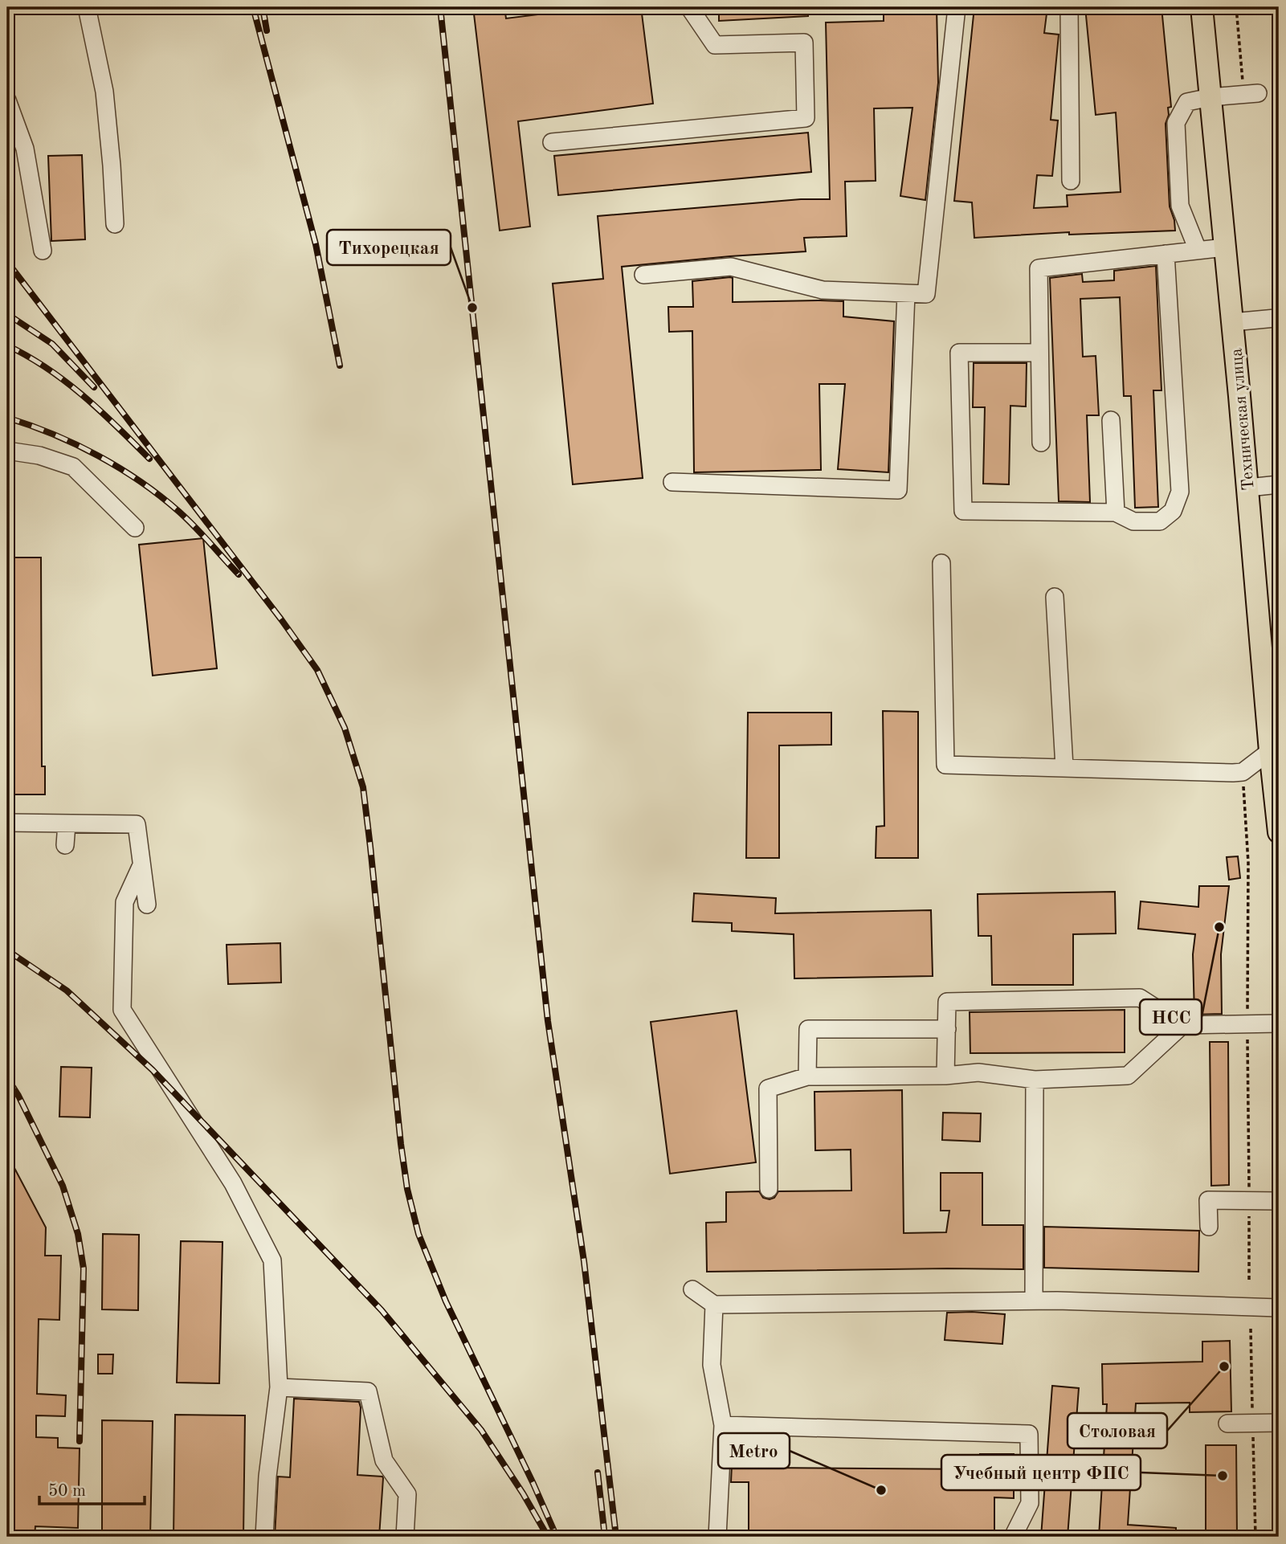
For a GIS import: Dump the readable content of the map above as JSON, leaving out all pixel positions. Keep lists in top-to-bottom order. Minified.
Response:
{"streets":{"main road":["Техническая улица"]},"places":["Тихорецкая","НСС","Столовая","Учебный центр ФПС","Metro"],"scale_bar":"50 m"}
